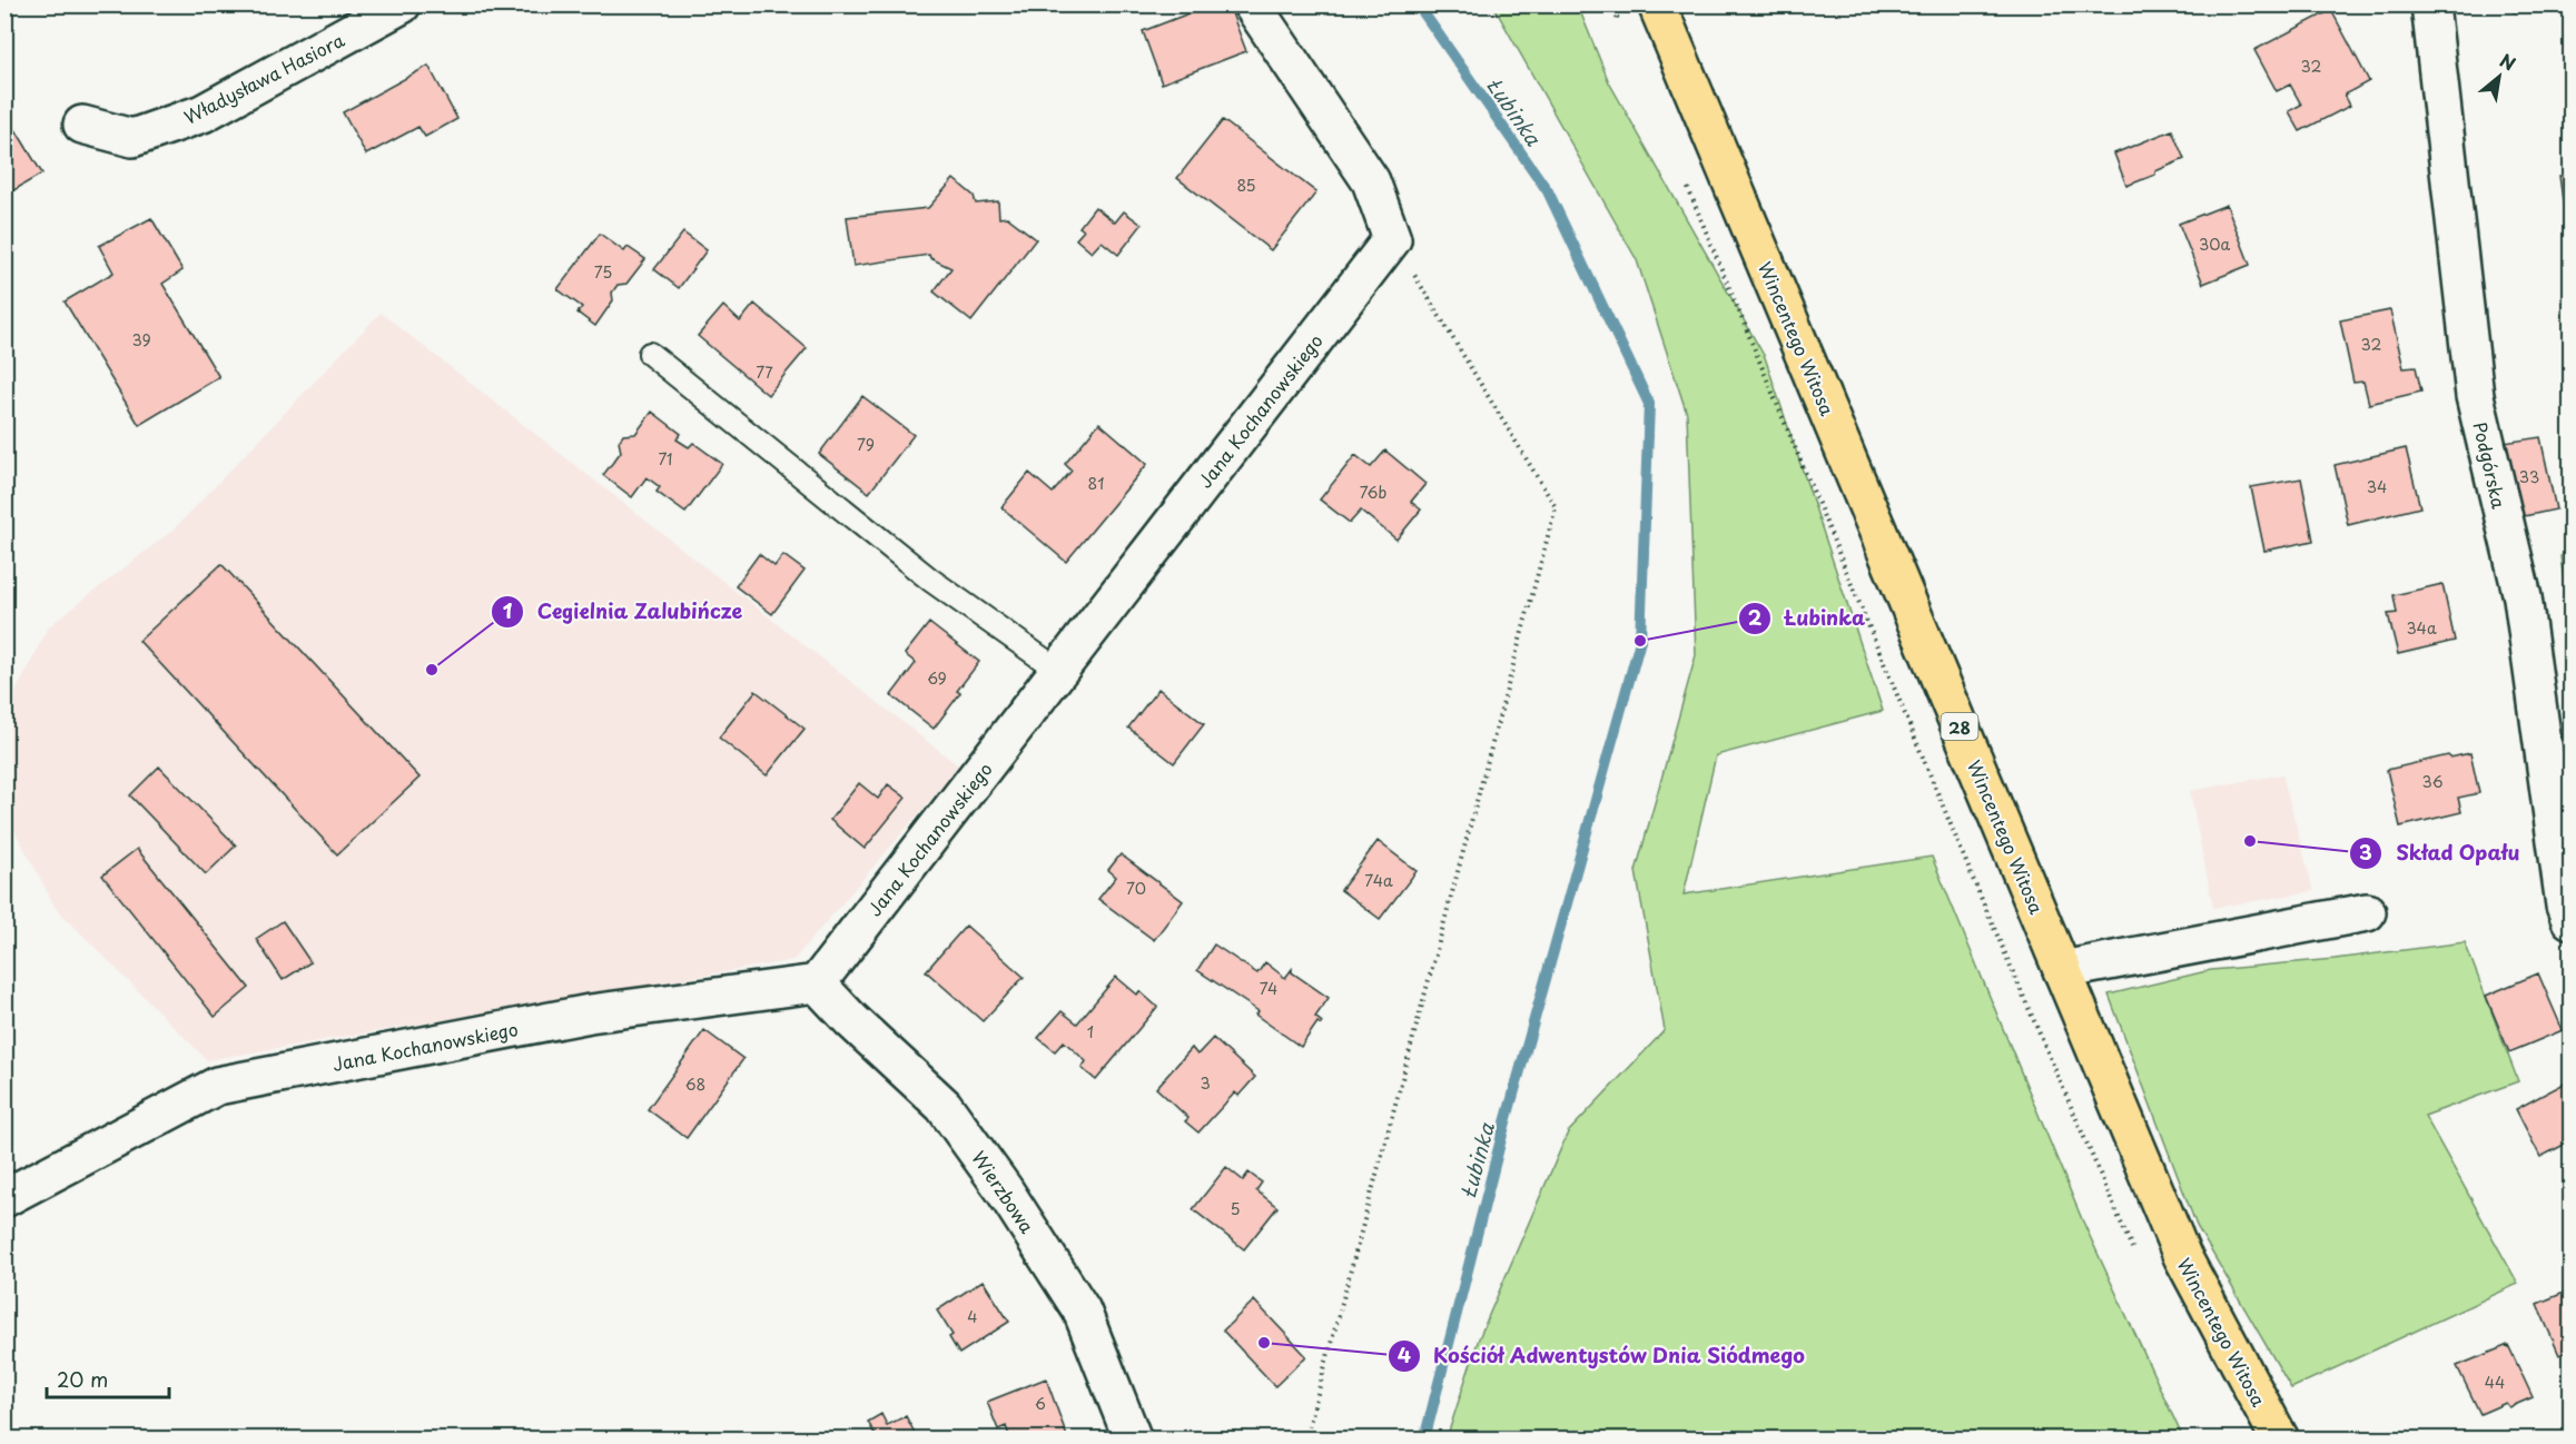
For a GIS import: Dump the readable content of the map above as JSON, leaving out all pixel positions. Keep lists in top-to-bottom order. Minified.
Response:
{"streets":{"main road":["Wincentego Witosa","28"],"street":["Władysława Hasiora","Jana Kochanowskiego","Podgórska","Wierzbowa"]},"crossings":[["Jana Kochanowskiego","Wierzbowa"]],"water":["Łubinka"],"places":["Łubinka","Cegielnia Zalubińcze","Skład Opału","Kościół Adwentystów Dnia Siódmego"],"house_numbers":["32","85","30a","75","39","32","77","79","71","33","81","34","76b","34a","69","36","74a","70","74","1","3","68","5","4","44","6"],"scale_bar":"20 m","north":"top right"}
